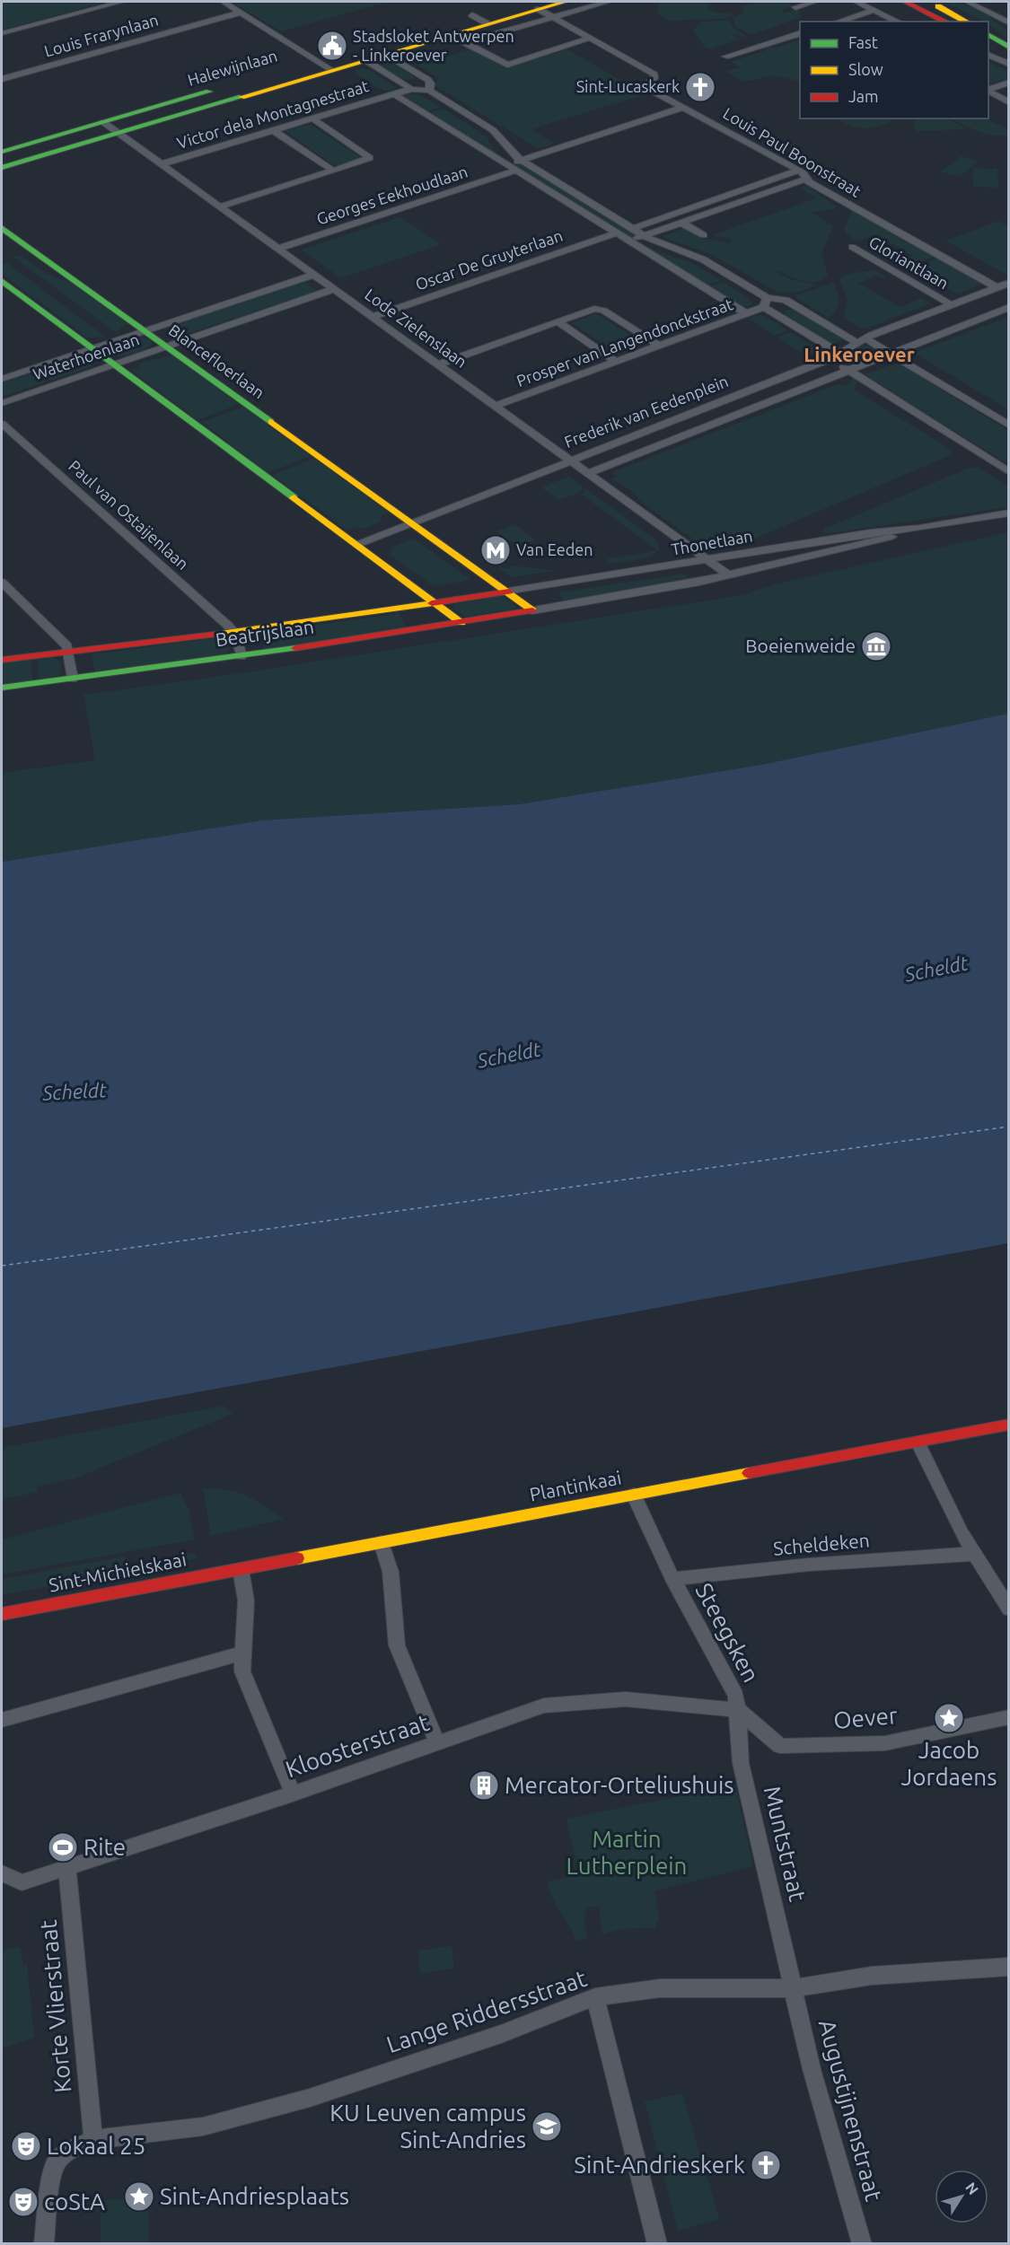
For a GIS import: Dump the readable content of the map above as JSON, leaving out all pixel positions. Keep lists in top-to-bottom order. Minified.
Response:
{"streets":{"street":["Louis Frarynlaan","Halewijnlaan","Victor dela Montagnestraat","Louis Paul Boonstraat","Georges Eekhoudlaan","Oscar De Gruyterlaan","Gloriantlaan","Lode Zielenslaan","Prosper van Langendonckstraat","Waterhoenlaan","Blancefloerlaan","Frederik van Eedenplein","Paul van Ostaijenlaan","Thonetlaan","Beatrijslaan","Plantinkaai","Scheldeken","Sint-Michielskaai","Steegsken","Oever","Kloosterstraat","Muntstraat","Korte Vlierstraat","Lange Riddersstraat","Augustijnenstraat"]},"crossings":[["Halewijnlaan","Louis Paul Boonstraat"],["Halewijnlaan","Lode Zielenslaan"],["Victor dela Montagnestraat","Lode Zielenslaan"],["Louis Paul Boonstraat","Gloriantlaan"],["Georges Eekhoudlaan","Lode Zielenslaan"],["Oscar De Gruyterlaan","Lode Zielenslaan"],["Gloriantlaan","Frederik van Eedenplein"],["Lode Zielenslaan","Prosper van Langendonckstraat"],["Lode Zielenslaan","Waterhoenlaan"],["Lode Zielenslaan","Frederik van Eedenplein"],["Lode Zielenslaan","Thonetlaan"],["Waterhoenlaan","Blancefloerlaan"],["Blancefloerlaan","Frederik van Eedenplein"],["Blancefloerlaan","Thonetlaan"],["Blancefloerlaan","Beatrijslaan"],["Paul van Ostaijenlaan","Beatrijslaan"],["Thonetlaan","Beatrijslaan"],["Plantinkaai","Sint-Michielskaai"],["Plantinkaai","Steegsken"],["Scheldeken","Steegsken"],["Steegsken","Oever"],["Steegsken","Kloosterstraat"],["Steegsken","Muntstraat"],["Oever","Kloosterstraat"],["Oever","Muntstraat"],["Kloosterstraat","Muntstraat"],["Kloosterstraat","Korte Vlierstraat"],["Muntstraat","Lange Riddersstraat"],["Muntstraat","Augustijnenstraat"],["Korte Vlierstraat","Lange Riddersstraat"],["Lange Riddersstraat","Augustijnenstraat"]],"districts":["Linkeroever"],"water":["Scheldt"],"parks":["Martin Lutherplein"],"places":{"public building":["Stadsloket Antwerpen - Linkeroever"],"church":["Sint-Lucaskerk","Sint-Andrieskerk"],"metro station":["Van Eeden"],"museum":["Boeienweide"],"place":["Jacob Jordaens","Sint-Andriesplaats"],"building":["Mercator-Orteliushuis"],"sports":["Rite"],"school or university":["KU Leuven campus Sint-Andries"],"theatre":["Lokaal 25","coStA"]},"legend":["Fast","Slow","Jam"],"north":"top right"}
